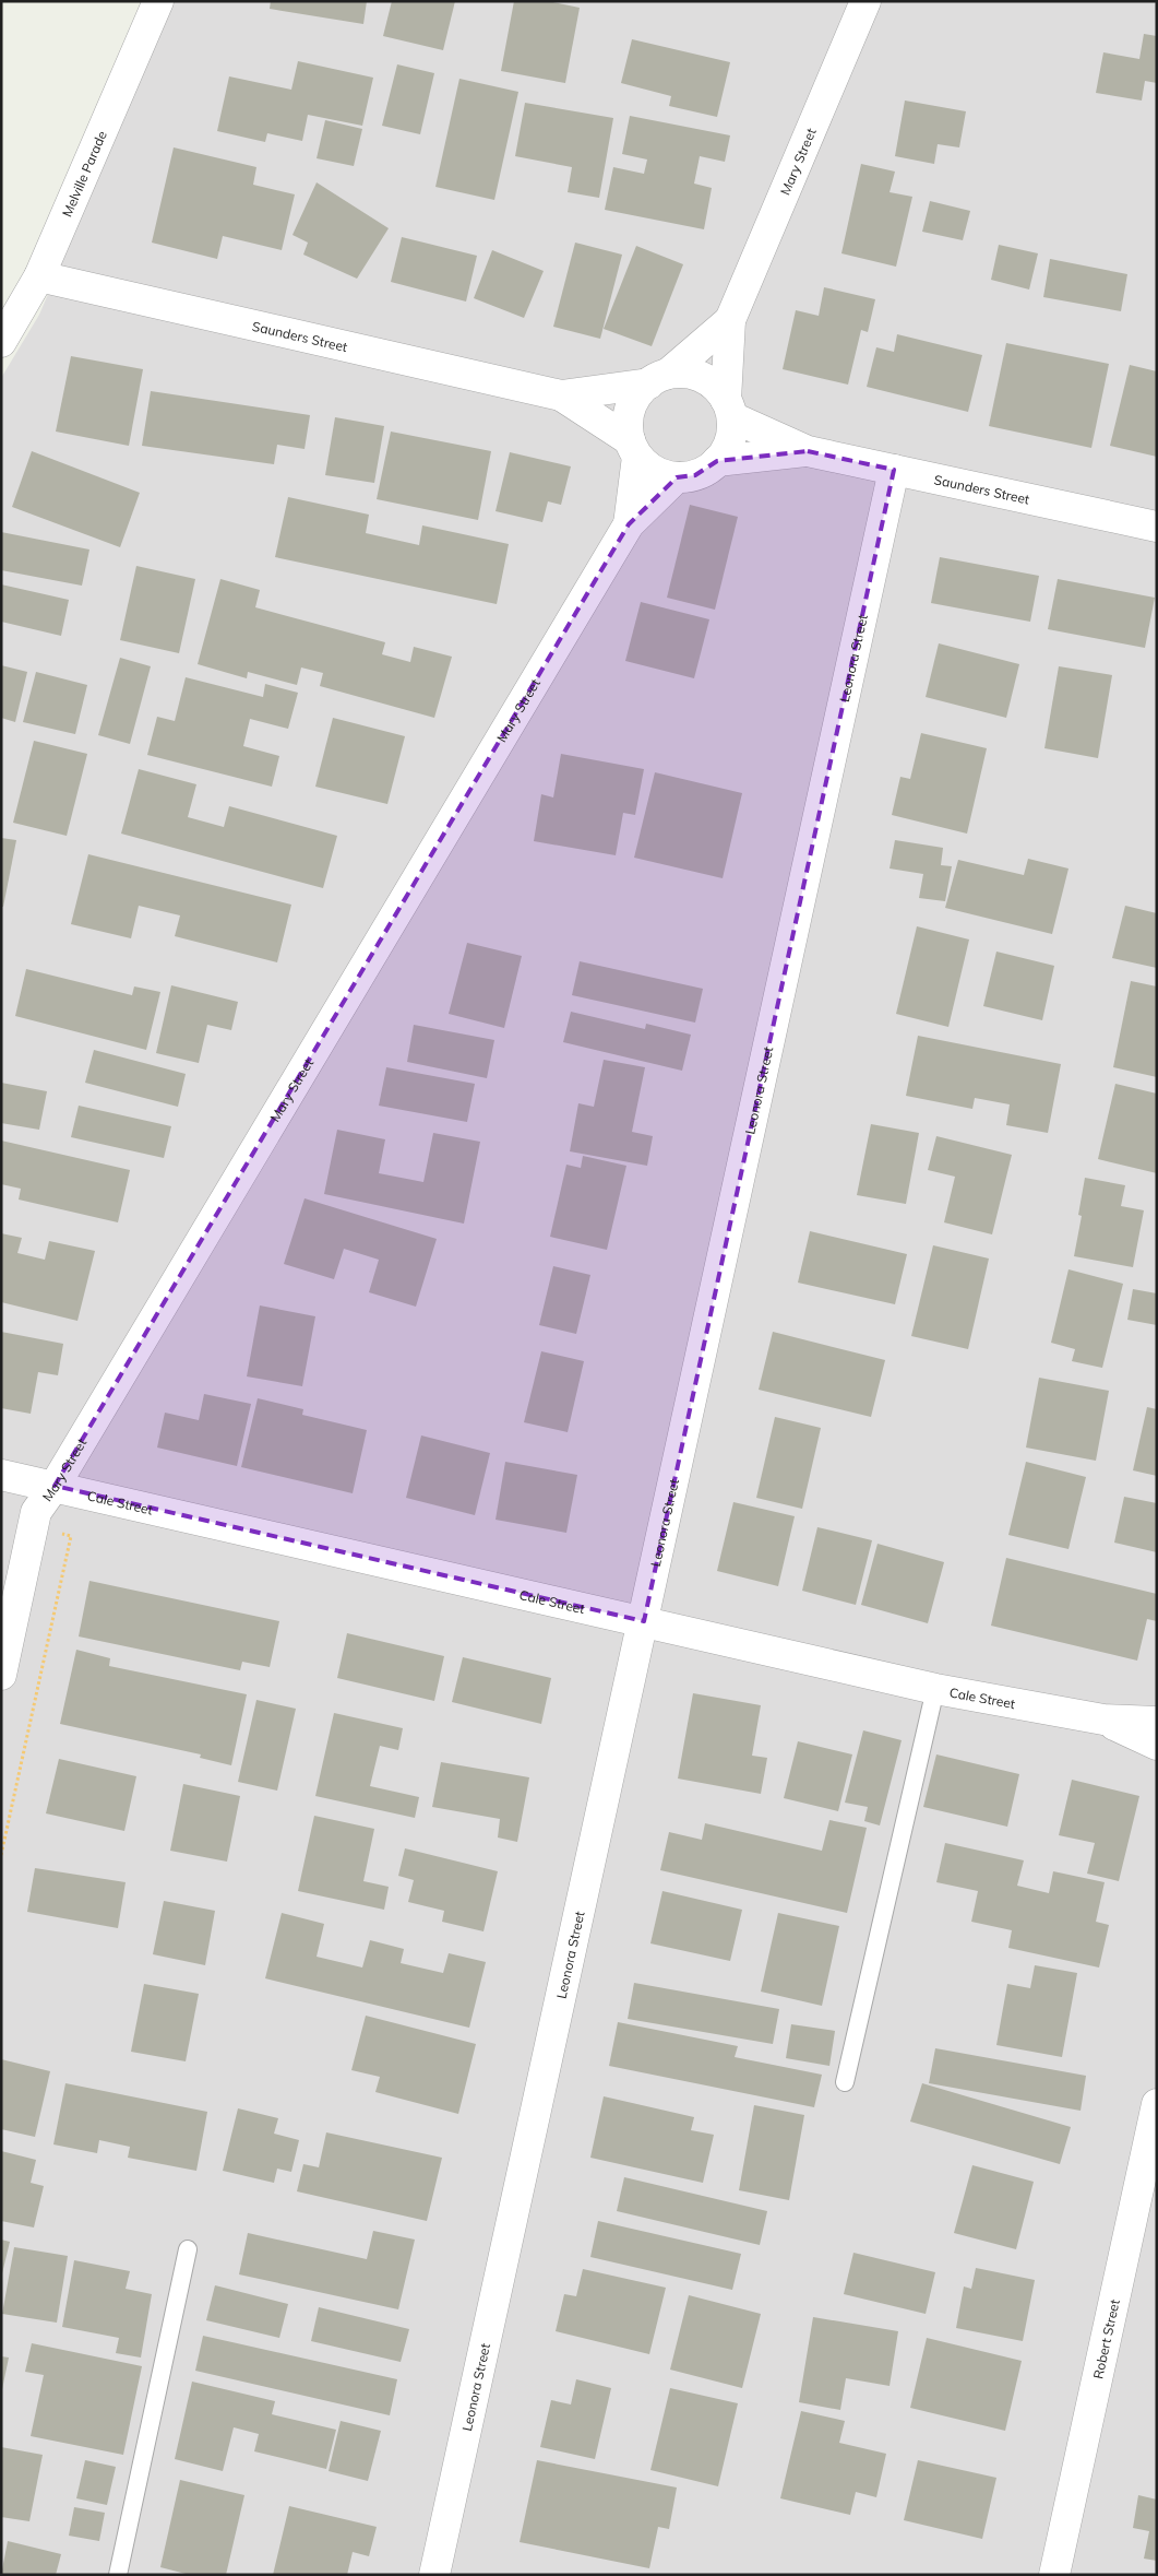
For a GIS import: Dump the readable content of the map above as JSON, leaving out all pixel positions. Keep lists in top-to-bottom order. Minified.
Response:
{"streets":{"street":["Mary Street","Melville Parade","Saunders Street","Leonora Street","Cale Street","Robert Street"]},"crossings":[["Mary Street","Saunders Street"],["Mary Street","Cale Street"],["Melville Parade","Saunders Street"],["Saunders Street","Leonora Street"],["Leonora Street","Cale Street"]]}
